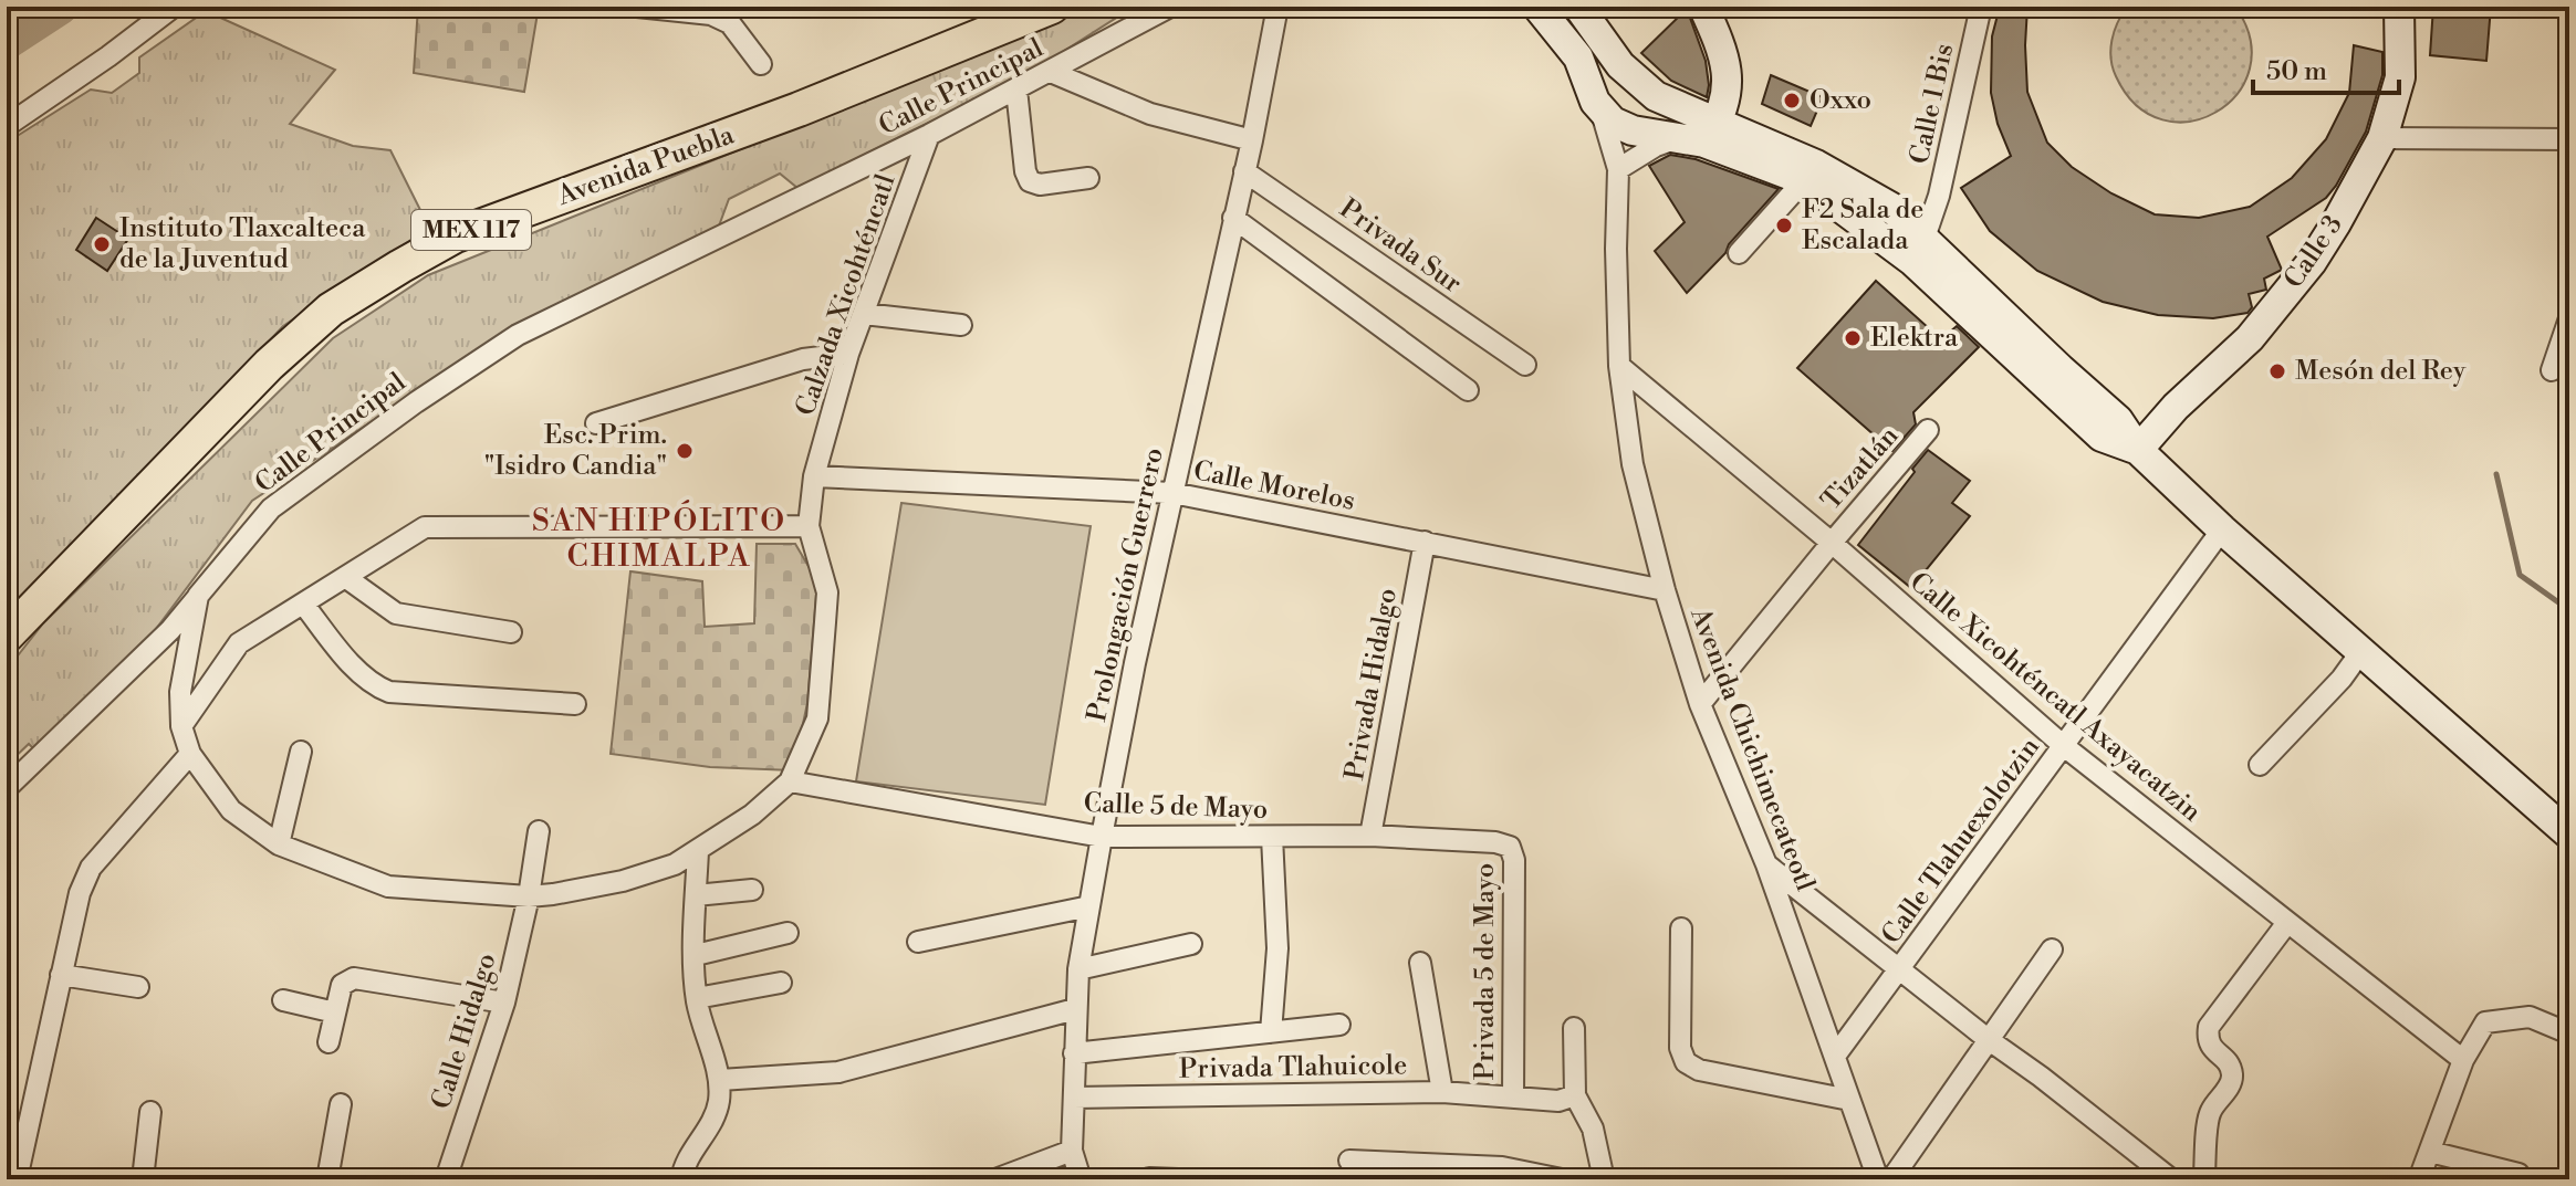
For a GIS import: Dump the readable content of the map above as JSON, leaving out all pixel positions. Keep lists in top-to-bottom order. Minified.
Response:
{"streets":{"main road":["Avenida Puebla","MEX 117","Calle 3"],"street":["Calle Principal","Calle 1 Bis","Privada Sur","Calzada Xicohténcatl","Tizatlán","Calle Morelos","Prolongación Guerrero","Privada Hidalgo","Calle Xicohténcatl Axayacatzin","Avenida Chichimecateotl","Calle 5 de Mayo","Calle Tlahuexolotzin","Privada 5 de Mayo","Calle Hidalgo","Privada Tlahuicole"]},"crossings":[["Calle Principal","Calzada Xicohténcatl"],["Calle Principal","Calle 5 de Mayo"],["Calle Principal","Calle Hidalgo"],["Privada Sur","Prolongación Guerrero"],["Calzada Xicohténcatl","Calle Morelos"],["Tizatlán","Calle Xicohténcatl Axayacatzin"],["Tizatlán","Avenida Chichimecateotl"],["Calle Morelos","Prolongación Guerrero"],["Calle Morelos","Privada Hidalgo"],["Calle Morelos","Avenida Chichimecateotl"],["Prolongación Guerrero","Calle 5 de Mayo"],["Prolongación Guerrero","Privada Tlahuicole"],["Privada Hidalgo","Calle 5 de Mayo"],["Calle Xicohténcatl Axayacatzin","Avenida Chichimecateotl"],["Calle Xicohténcatl Axayacatzin","Calle Tlahuexolotzin"],["Avenida Chichimecateotl","Calle Tlahuexolotzin"],["Calle 5 de Mayo","Privada 5 de Mayo"],["Privada 5 de Mayo","Privada Tlahuicole"]],"districts":["SAN HIPÓLITO CHIMALPA"],"places":["Oxxo","F2 Sala de Escalada","Instituto Tlaxcalteca de la Juventud","Elektra","Mesón del Rey","Esc. Prim. \"Isidro Candia\""],"scale_bar":"50 m"}
